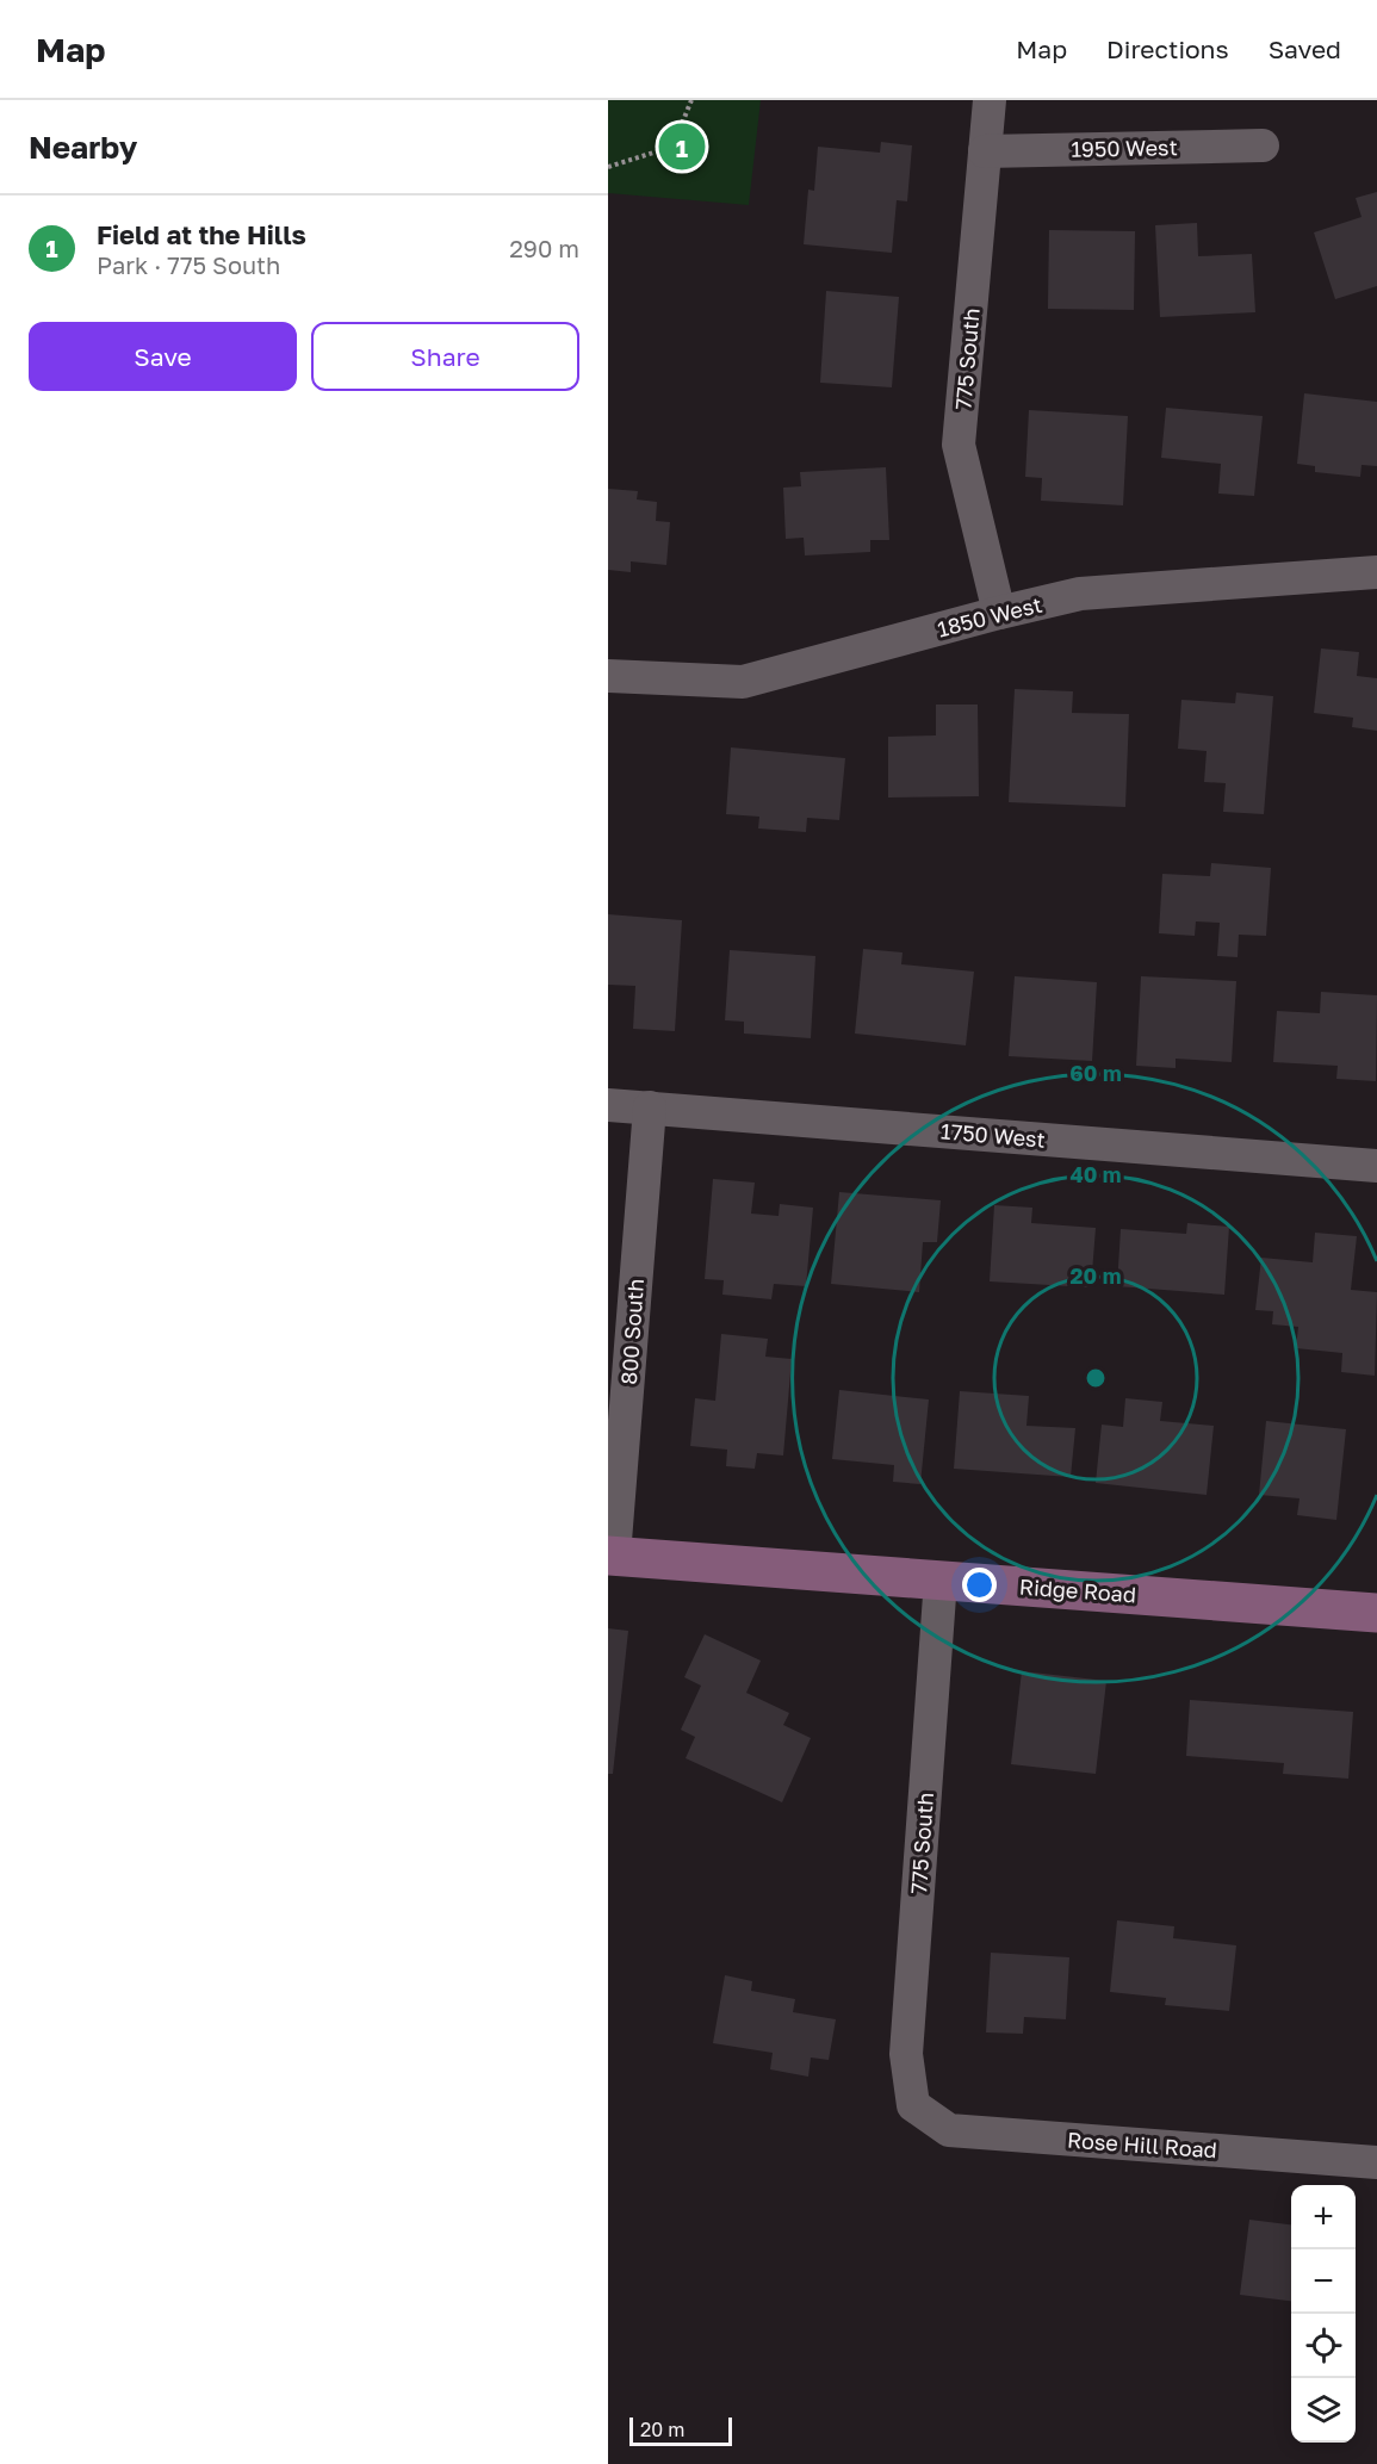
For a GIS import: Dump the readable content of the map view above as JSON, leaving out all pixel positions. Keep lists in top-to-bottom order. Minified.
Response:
{"streets":{"street":["1950 West","775 South","1850 West","1750 West","800 South","Ridge Road","Rose Hill Road"]},"crossings":[["1950 West","775 South"],["775 South","1850 West"],["775 South","Ridge Road"],["775 South","Rose Hill Road"],["1750 West","800 South"],["800 South","Ridge Road"]],"scale_bar":"20 m","page":{"header":"Map","nav":["Map","Directions","Saved"],"heading":"Nearby","pins":"1","list":[{"mark":"1","name":"Field at the Hills","note":"Park · 775 South","value":"290 m"}],"buttons":["Save","Share"],"map_buttons":["+","−"],"scale":"20 m"},"rings":["60 m","40 m","20 m"]}
